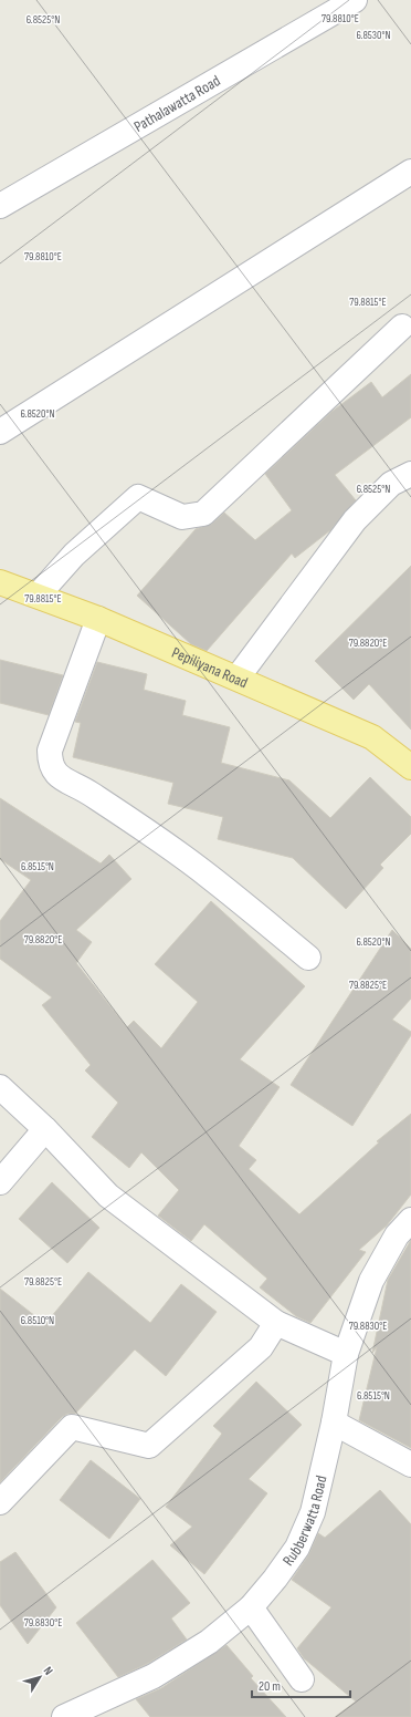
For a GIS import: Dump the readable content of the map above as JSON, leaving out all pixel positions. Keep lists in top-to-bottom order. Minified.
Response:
{"streets":{"main road":["Pepiliyana Road"],"street":["Pathalawatta Road","Rubberwatta Road"]},"scale_bar":"20 m","north":"top right","coordinates":["79.8810°E","6.8525°N","6.8530°N","79.8815°E","6.8520°N","79.8820°E","6.8515°N","79.8825°E","6.8510°N","79.8830°E"]}
